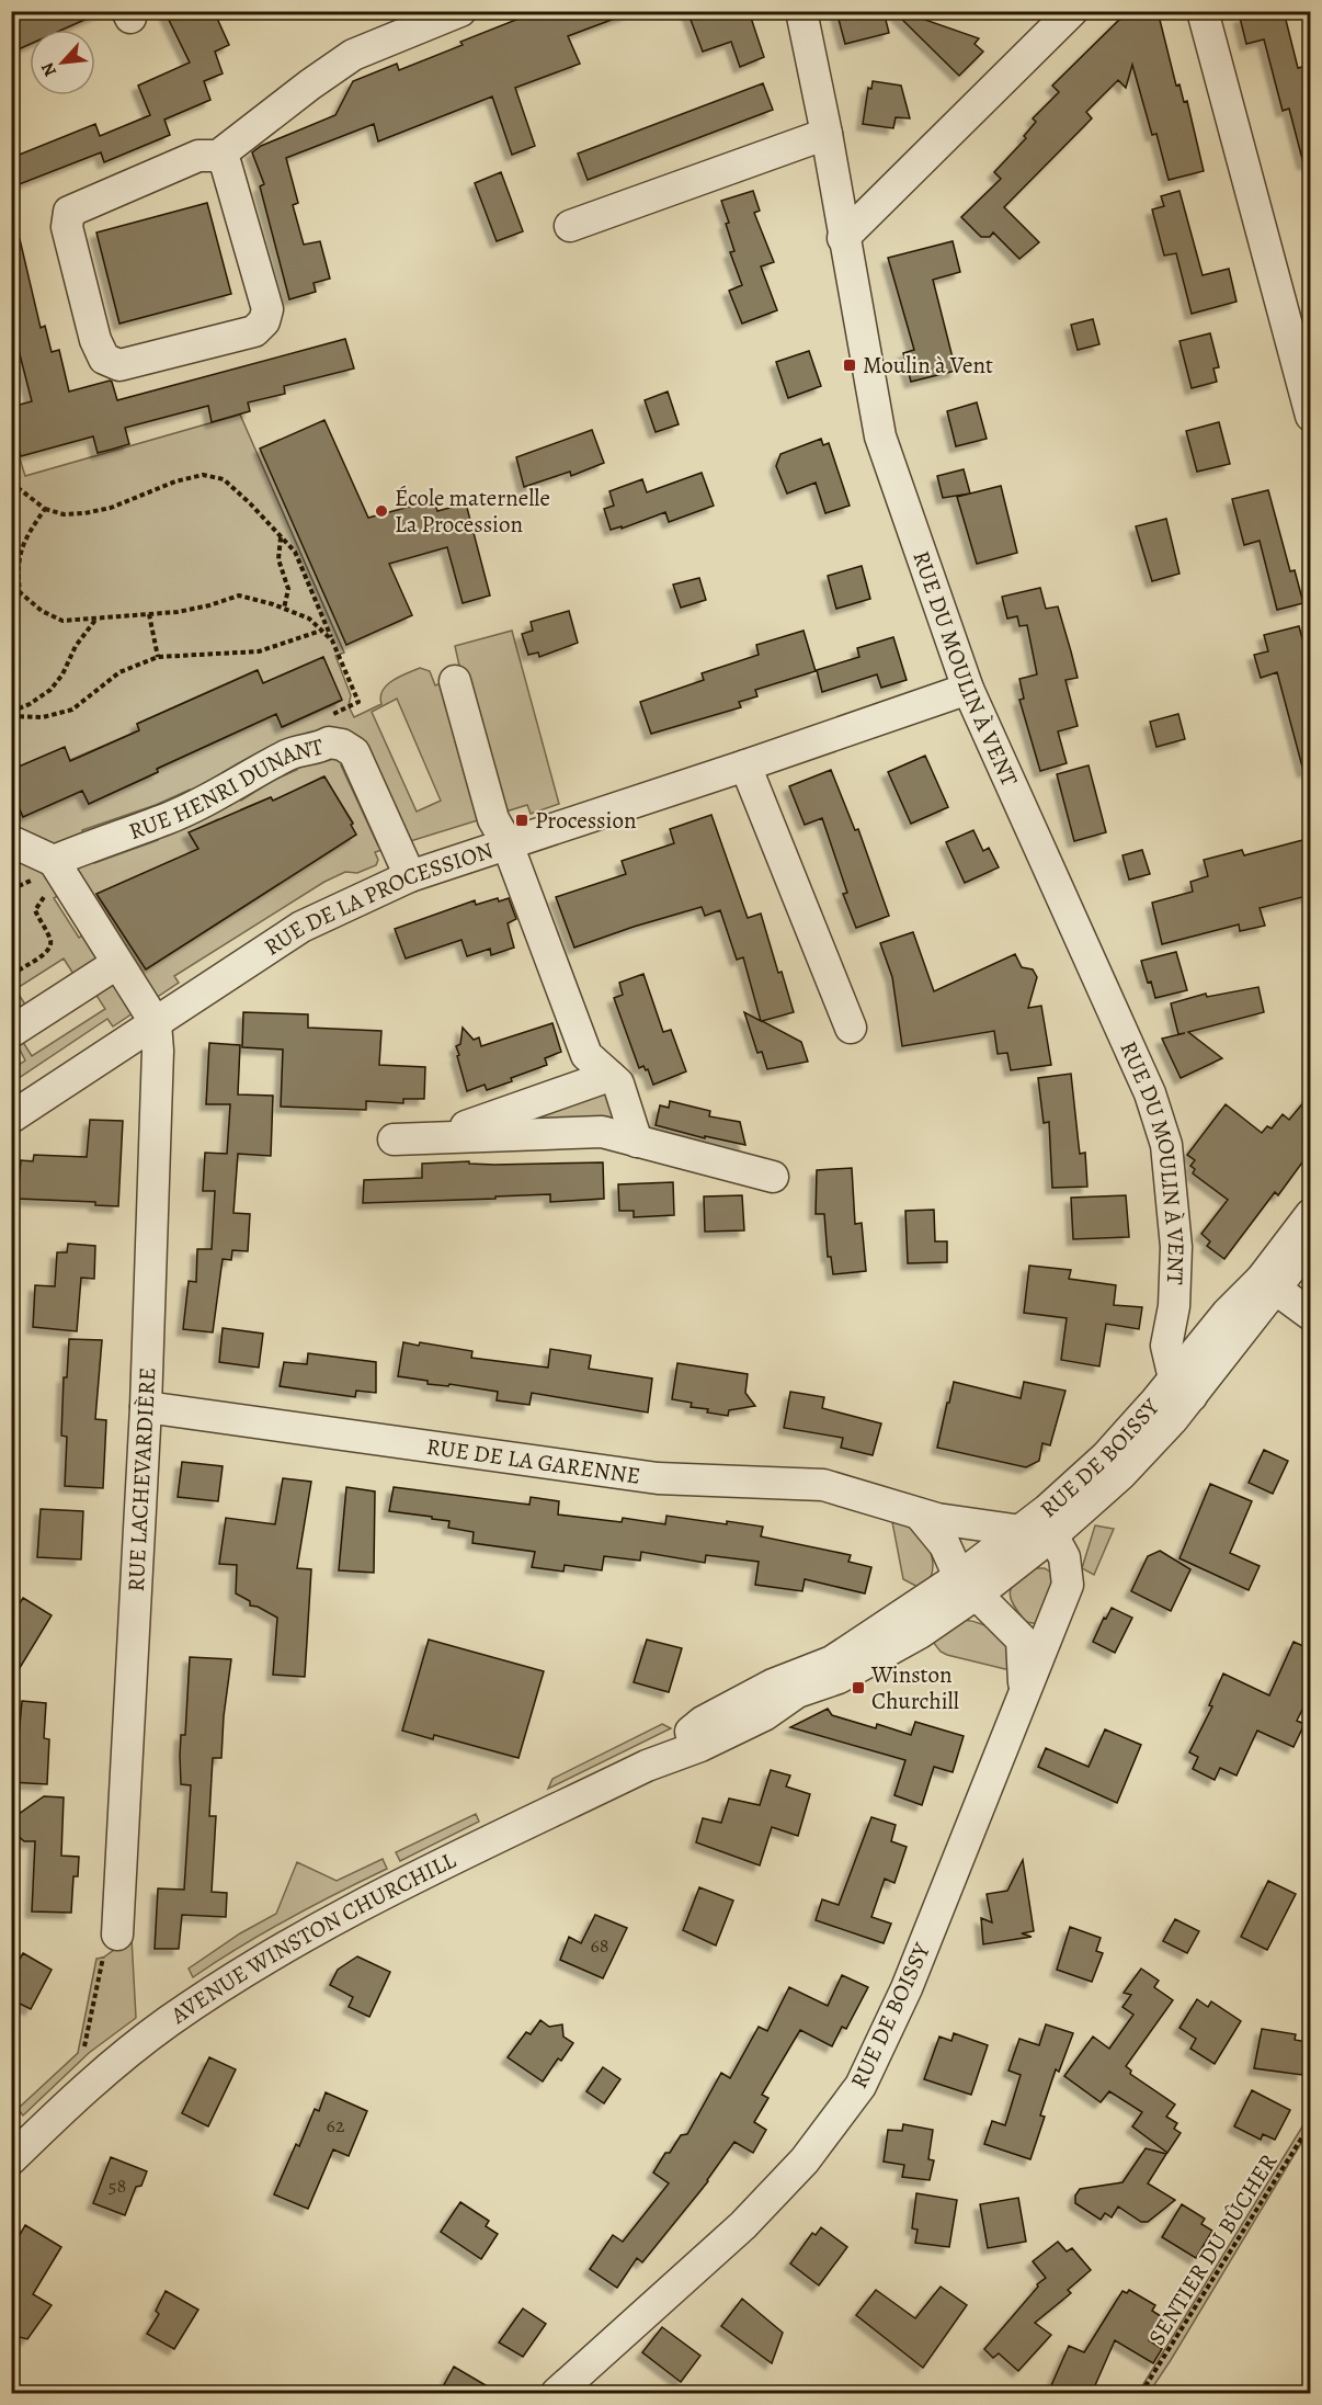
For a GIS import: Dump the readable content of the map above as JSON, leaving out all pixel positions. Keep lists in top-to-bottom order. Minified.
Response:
{"streets":{"street":["RUE DU MOULIN À VENT","RUE HENRI DUNANT","RUE DE LA PROCESSION","RUE DE BOISSY","RUE DE LA GARENNE","RUE LACHEVARDIÈRE","AVENUE WINSTON CHURCHILL"],"path":["SENTIER DU BÛCHER"]},"crossings":[["RUE DU MOULIN À VENT","RUE DE LA PROCESSION"],["RUE DU MOULIN À VENT","RUE DE BOISSY"],["RUE HENRI DUNANT","RUE DE LA PROCESSION"],["RUE DE LA PROCESSION","RUE LACHEVARDIÈRE"],["RUE DE BOISSY","RUE DE LA GARENNE"],["RUE DE BOISSY","AVENUE WINSTON CHURCHILL"],["RUE DE LA GARENNE","RUE LACHEVARDIÈRE"]],"places":{"transit":["Moulin à Vent","Procession","Winston Churchill"],"other":["École maternelle La Procession"]},"house_numbers":["68","62","58"],"north":"bottom left"}
